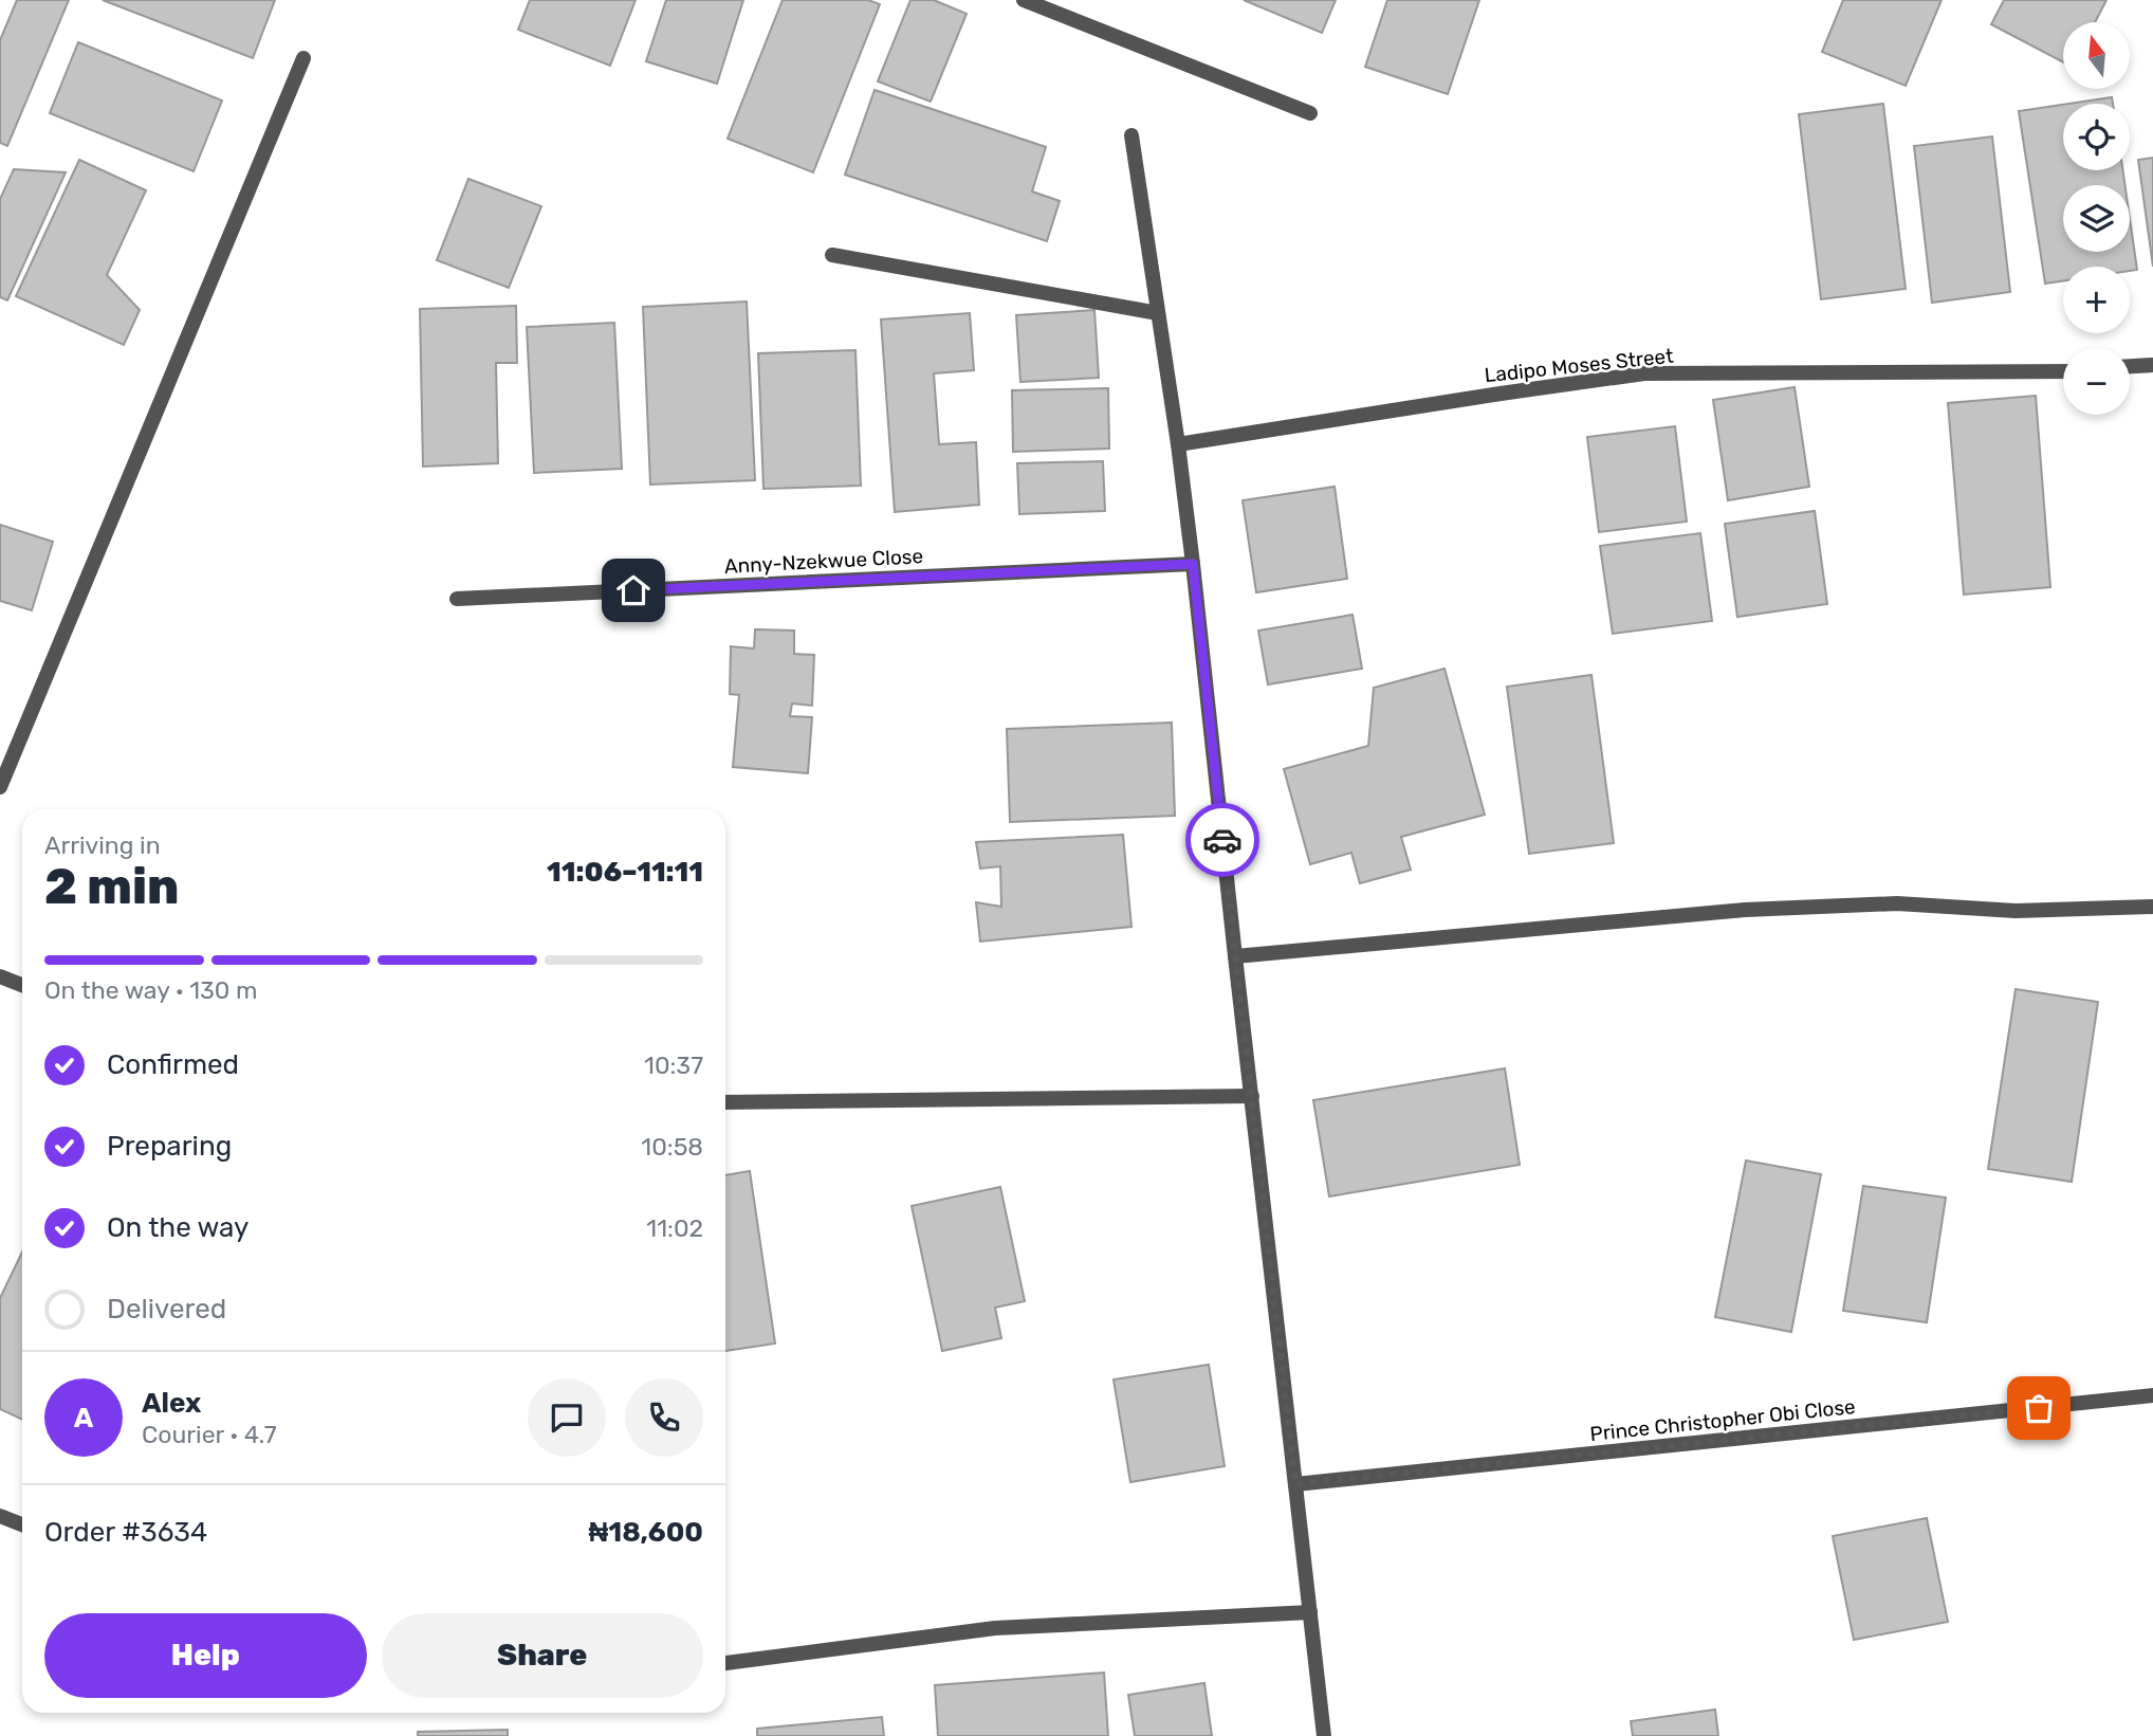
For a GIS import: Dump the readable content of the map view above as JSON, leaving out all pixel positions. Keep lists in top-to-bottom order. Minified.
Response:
{"streets":{"street":["Ladipo Moses Street","Anny-Nzekwue Close","Prince Christopher Obi Close"]},"north":"top","page":{"map_buttons":["+","−"],"heading":["2 min","Arriving in","11:06–11:11"],"panel":["Alex","Courier · 4.7","Order #3634","₦18,600"],"bar":"On the way · 130 m","list":[["Confirmed","10:37"],["Preparing","10:58"],["On the way","11:02"],"Delivered"],"round":"A","buttons":["Help","Share"]}}
